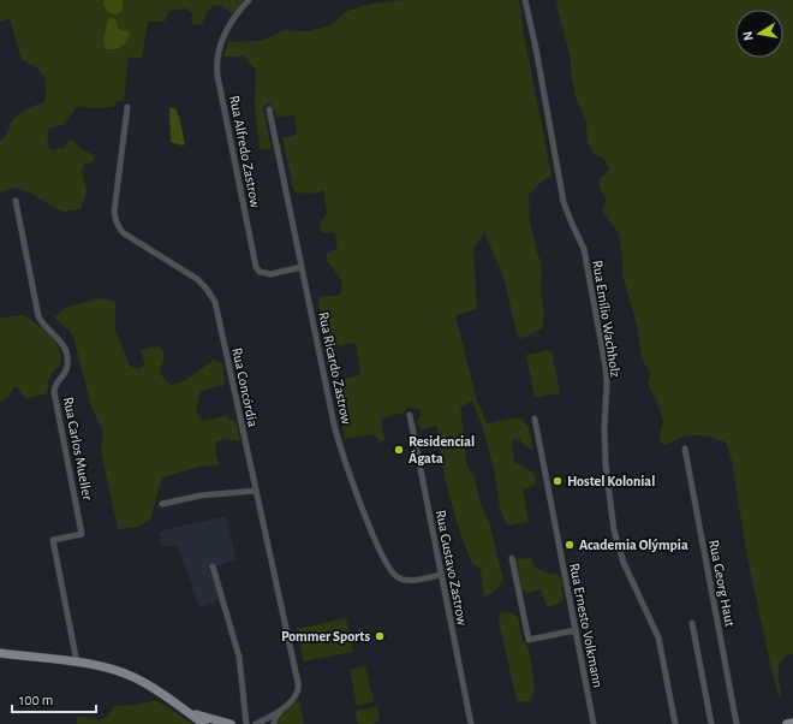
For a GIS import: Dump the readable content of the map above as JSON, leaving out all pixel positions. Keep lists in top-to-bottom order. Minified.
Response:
{"streets":{"street":["Rua Alfredo Zastrow","Rua Emílio Wachholz","Rua Ricardo Zastrow","Rua Concórdia","Rua Carlos Mueller","Rua Gustavo Zastrow","Rua Georg Haut","Rua Ernesto Volkmann"]},"crossings":[["Rua Alfredo Zastrow","Rua Ricardo Zastrow"],["Rua Ricardo Zastrow","Rua Gustavo Zastrow"]],"places":["Residencial Ágata","Hostel Kolonial","Academia Olýmpia","Pommer Sports"],"scale_bar":"100 m","north":"left"}
